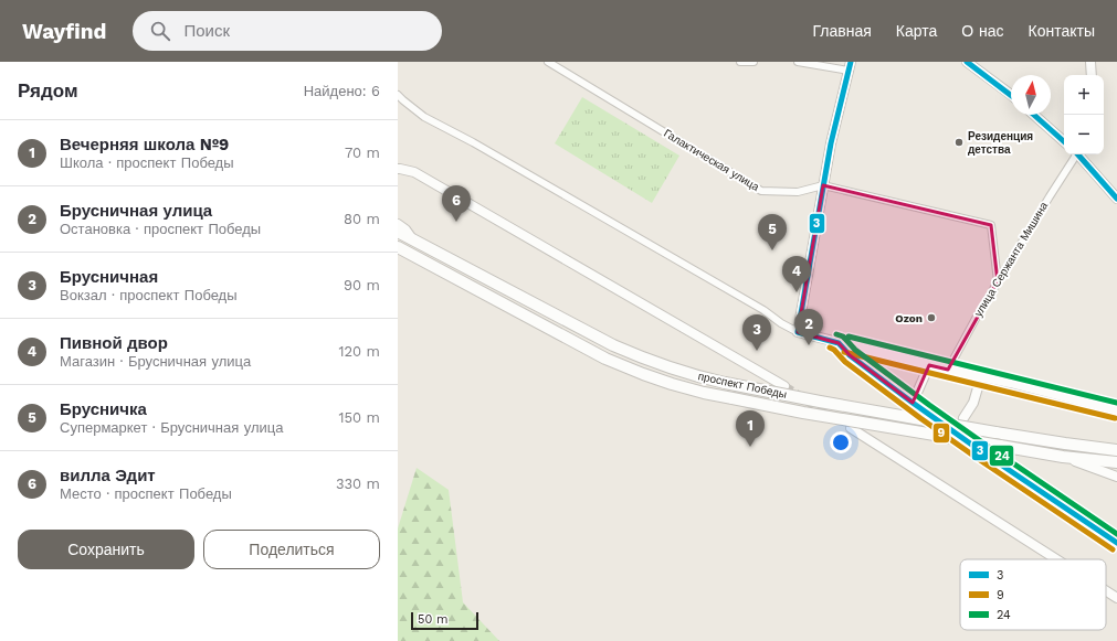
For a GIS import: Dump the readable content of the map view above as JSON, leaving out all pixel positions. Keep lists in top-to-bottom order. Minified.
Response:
{"streets":{"main road":["проспект Победы"],"street":["Галактическая улица","улица Сержанта Мишина"]},"crossings":[["Галактическая улица","улица Сержанта Мишина"]],"places":["Резиденция детства","Ozon"],"lines":["transit line 3","transit line 24","transit line 9"],"legend":["3","9","24"],"scale_bar":"50 m","north":"top","page":{"header":"Wayfind","search":"Поиск","nav":["Главная","Карта","О нас","Контакты"],"heading":["Рядом","Найдено: 6"],"map_buttons":["+","−"],"list":[{"mark":"1","name":"Вечерняя школа №9","note":"Школа · проспект Победы","value":"70 m"},{"mark":"2","name":"Брусничная улица","note":"Остановка · проспект Победы","value":"80 m"},{"mark":"3","name":"Брусничная","note":"Вокзал · проспект Победы","value":"90 m"},{"mark":"4","name":"Пивной двор","note":"Магазин · Брусничная улица","value":"120 m"},{"mark":"5","name":"Брусничка","note":"Супермаркет · Брусничная улица","value":"150 m"},{"mark":"6","name":"вилла Эдит","note":"Место · проспект Победы","value":"330 m"}],"pins":["6","5","4","2","3","1"],"buttons":["Сохранить","Поделиться"],"scale":"50 m"}}
